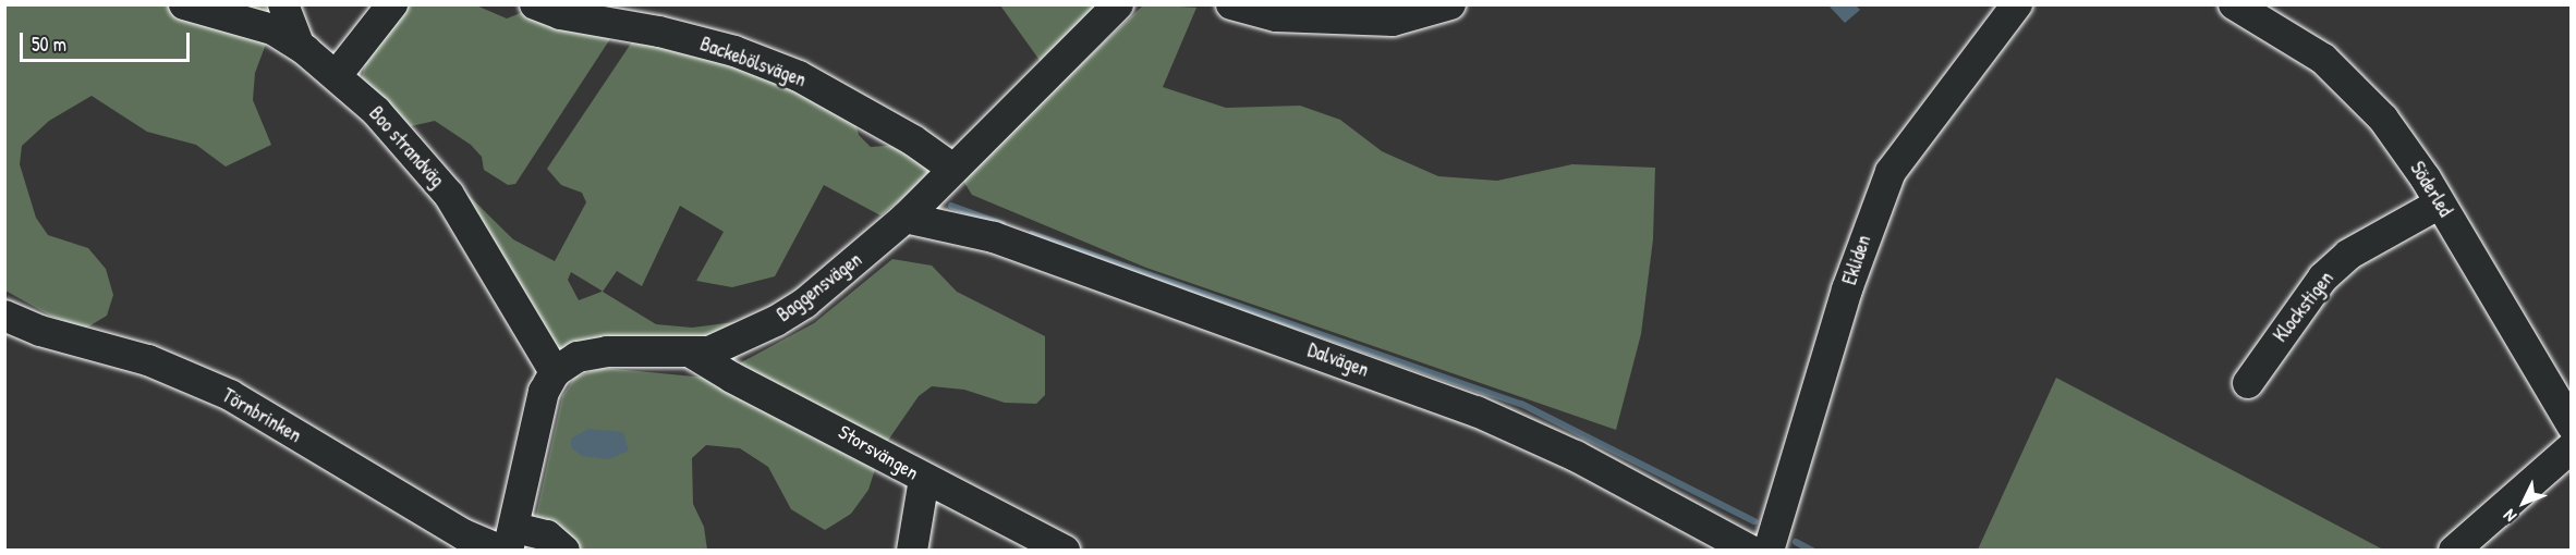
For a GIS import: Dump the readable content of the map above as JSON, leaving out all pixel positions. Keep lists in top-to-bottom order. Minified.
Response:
{"streets":{"street":["Backebölsvägen","Boo strandväg","Söderled","Ekliden","Baggensvägen","Klockstigen","Dalvägen","Törnbrinken","Storsvängen"]},"crossings":[["Backebölsvägen","Baggensvägen"],["Boo strandväg","Baggensvägen"],["Söderled","Klockstigen"],["Baggensvägen","Dalvägen"],["Baggensvägen","Storsvängen"]],"scale_bar":"50 m","north":"bottom left"}
